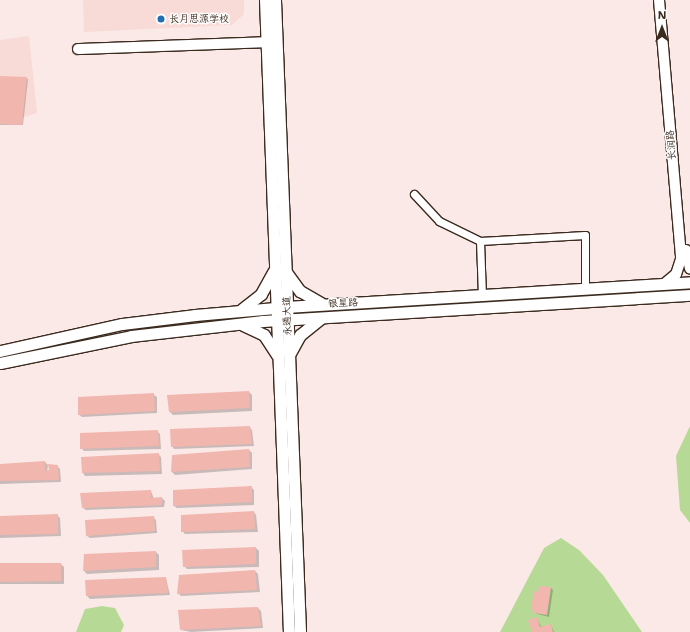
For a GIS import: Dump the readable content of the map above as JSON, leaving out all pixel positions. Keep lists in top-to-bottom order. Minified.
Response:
{"streets":{"main road":["长润路","银星路","永通大道"]},"crossings":[["长润路","银星路"],["银星路","永通大道"]],"places":["长月思源学校"],"north":"top"}
